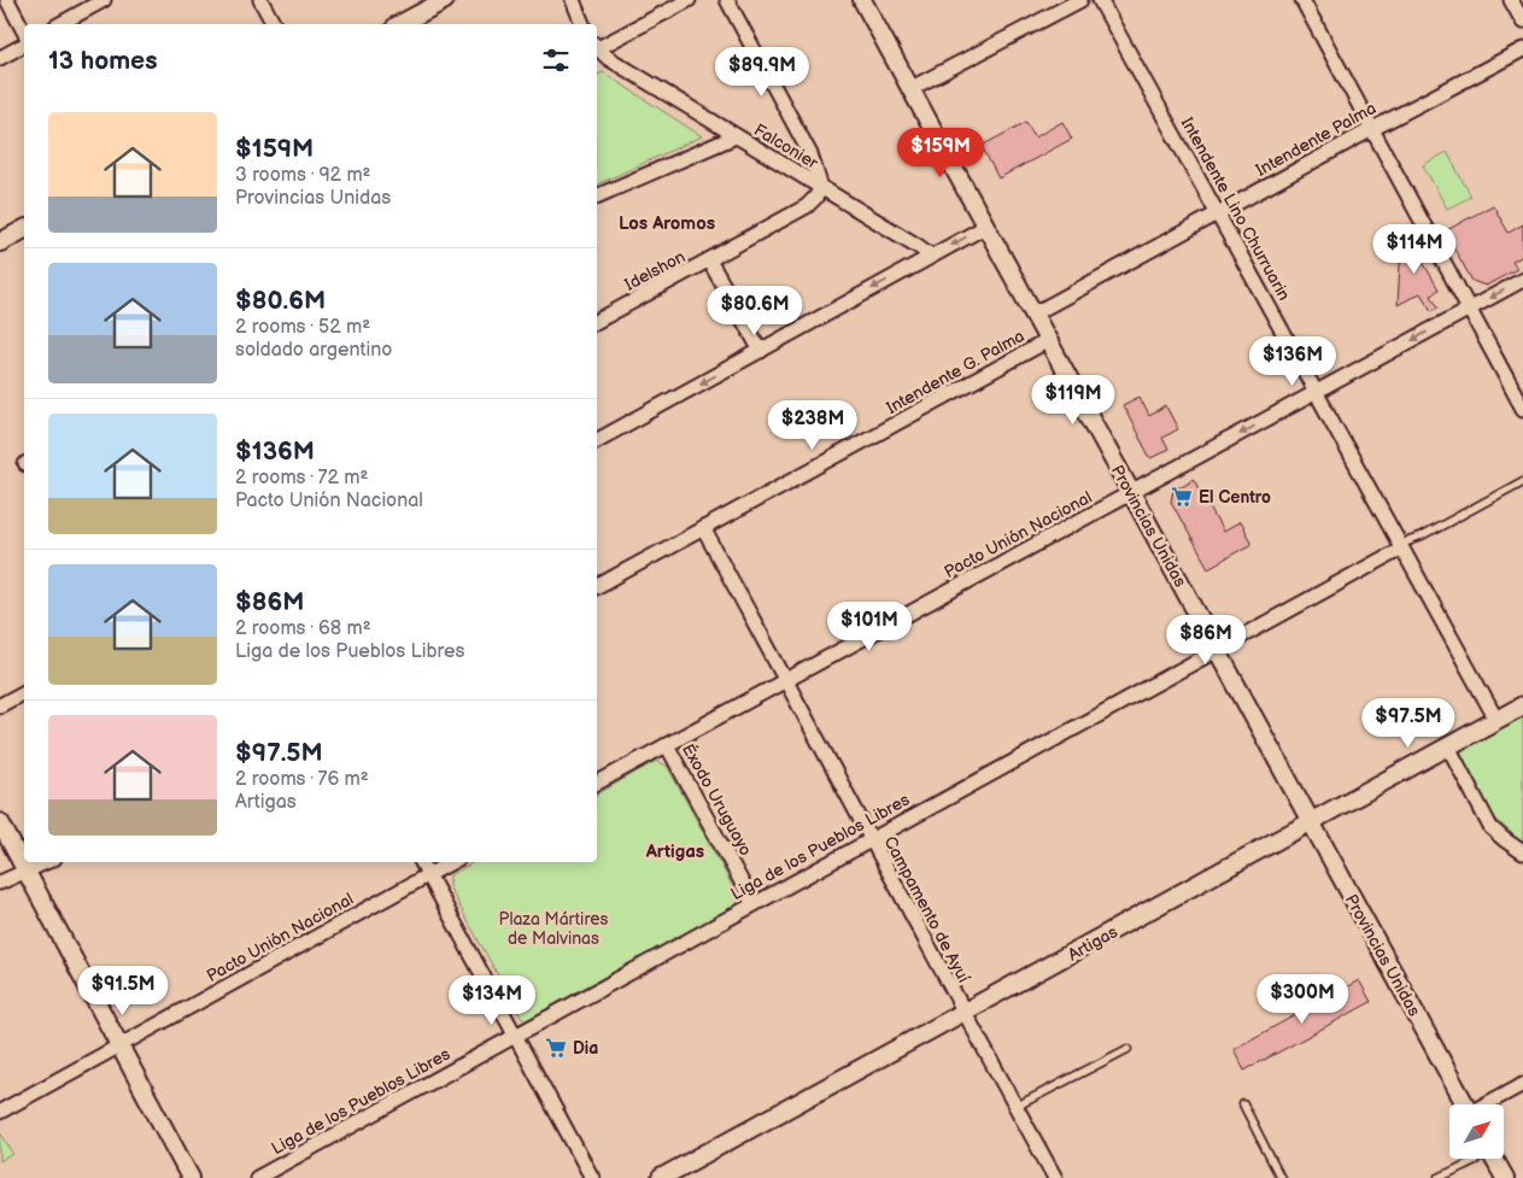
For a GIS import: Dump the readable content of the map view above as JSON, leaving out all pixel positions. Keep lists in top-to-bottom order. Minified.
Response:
{"streets":{"street":["Intendente Palma","Falconier","Intendente Lino Churruarin","Idelshon","Intendente G. Palma","Provincias Unidas","Pacto Unión Nacional","Éxodo Uruguayo","Liga de los Pueblos Libres","Campamento de Ayuí","Artigas"]},"crossings":[["Intendente Palma","Intendente Lino Churruarin"],["Intendente Palma","Provincias Unidas"],["Falconier","Idelshon"],["Intendente Lino Churruarin","Pacto Unión Nacional"],["Intendente Lino Churruarin","Liga de los Pueblos Libres"],["Intendente Lino Churruarin","Artigas"],["Intendente G. Palma","Provincias Unidas"],["Intendente G. Palma","Campamento de Ayuí"],["Provincias Unidas","Pacto Unión Nacional"],["Provincias Unidas","Liga de los Pueblos Libres"],["Provincias Unidas","Artigas"],["Pacto Unión Nacional","Éxodo Uruguayo"],["Pacto Unión Nacional","Campamento de Ayuí"],["Éxodo Uruguayo","Liga de los Pueblos Libres"],["Liga de los Pueblos Libres","Campamento de Ayuí"],["Campamento de Ayuí","Artigas"]],"districts":["Los Aromos","Artigas"],"parks":["Plaza Mártires de Malvinas"],"places":{"supermarket":["El Centro","Dia"]},"north":"top right","page":{"heading":"13 homes","price":["$89.9M","$159M","$114M","$80.6M","$136M","$119M","$238M","$101M","$86M","$97.5M","$91.5M","$300M","$134M"],"list":[{"name":"$159M","note":"3 rooms · 92 m² · Provincias Unidas"},{"name":"$80.6M","note":"2 rooms · 52 m² · soldado argentino"},{"name":"$136M","note":"2 rooms · 72 m² · Pacto Unión Nacional"},{"name":"$86M","note":"2 rooms · 68 m² · Liga de los Pueblos Libres"},{"name":"$97.5M","note":"2 rooms · 76 m² · Artigas"}]}}
